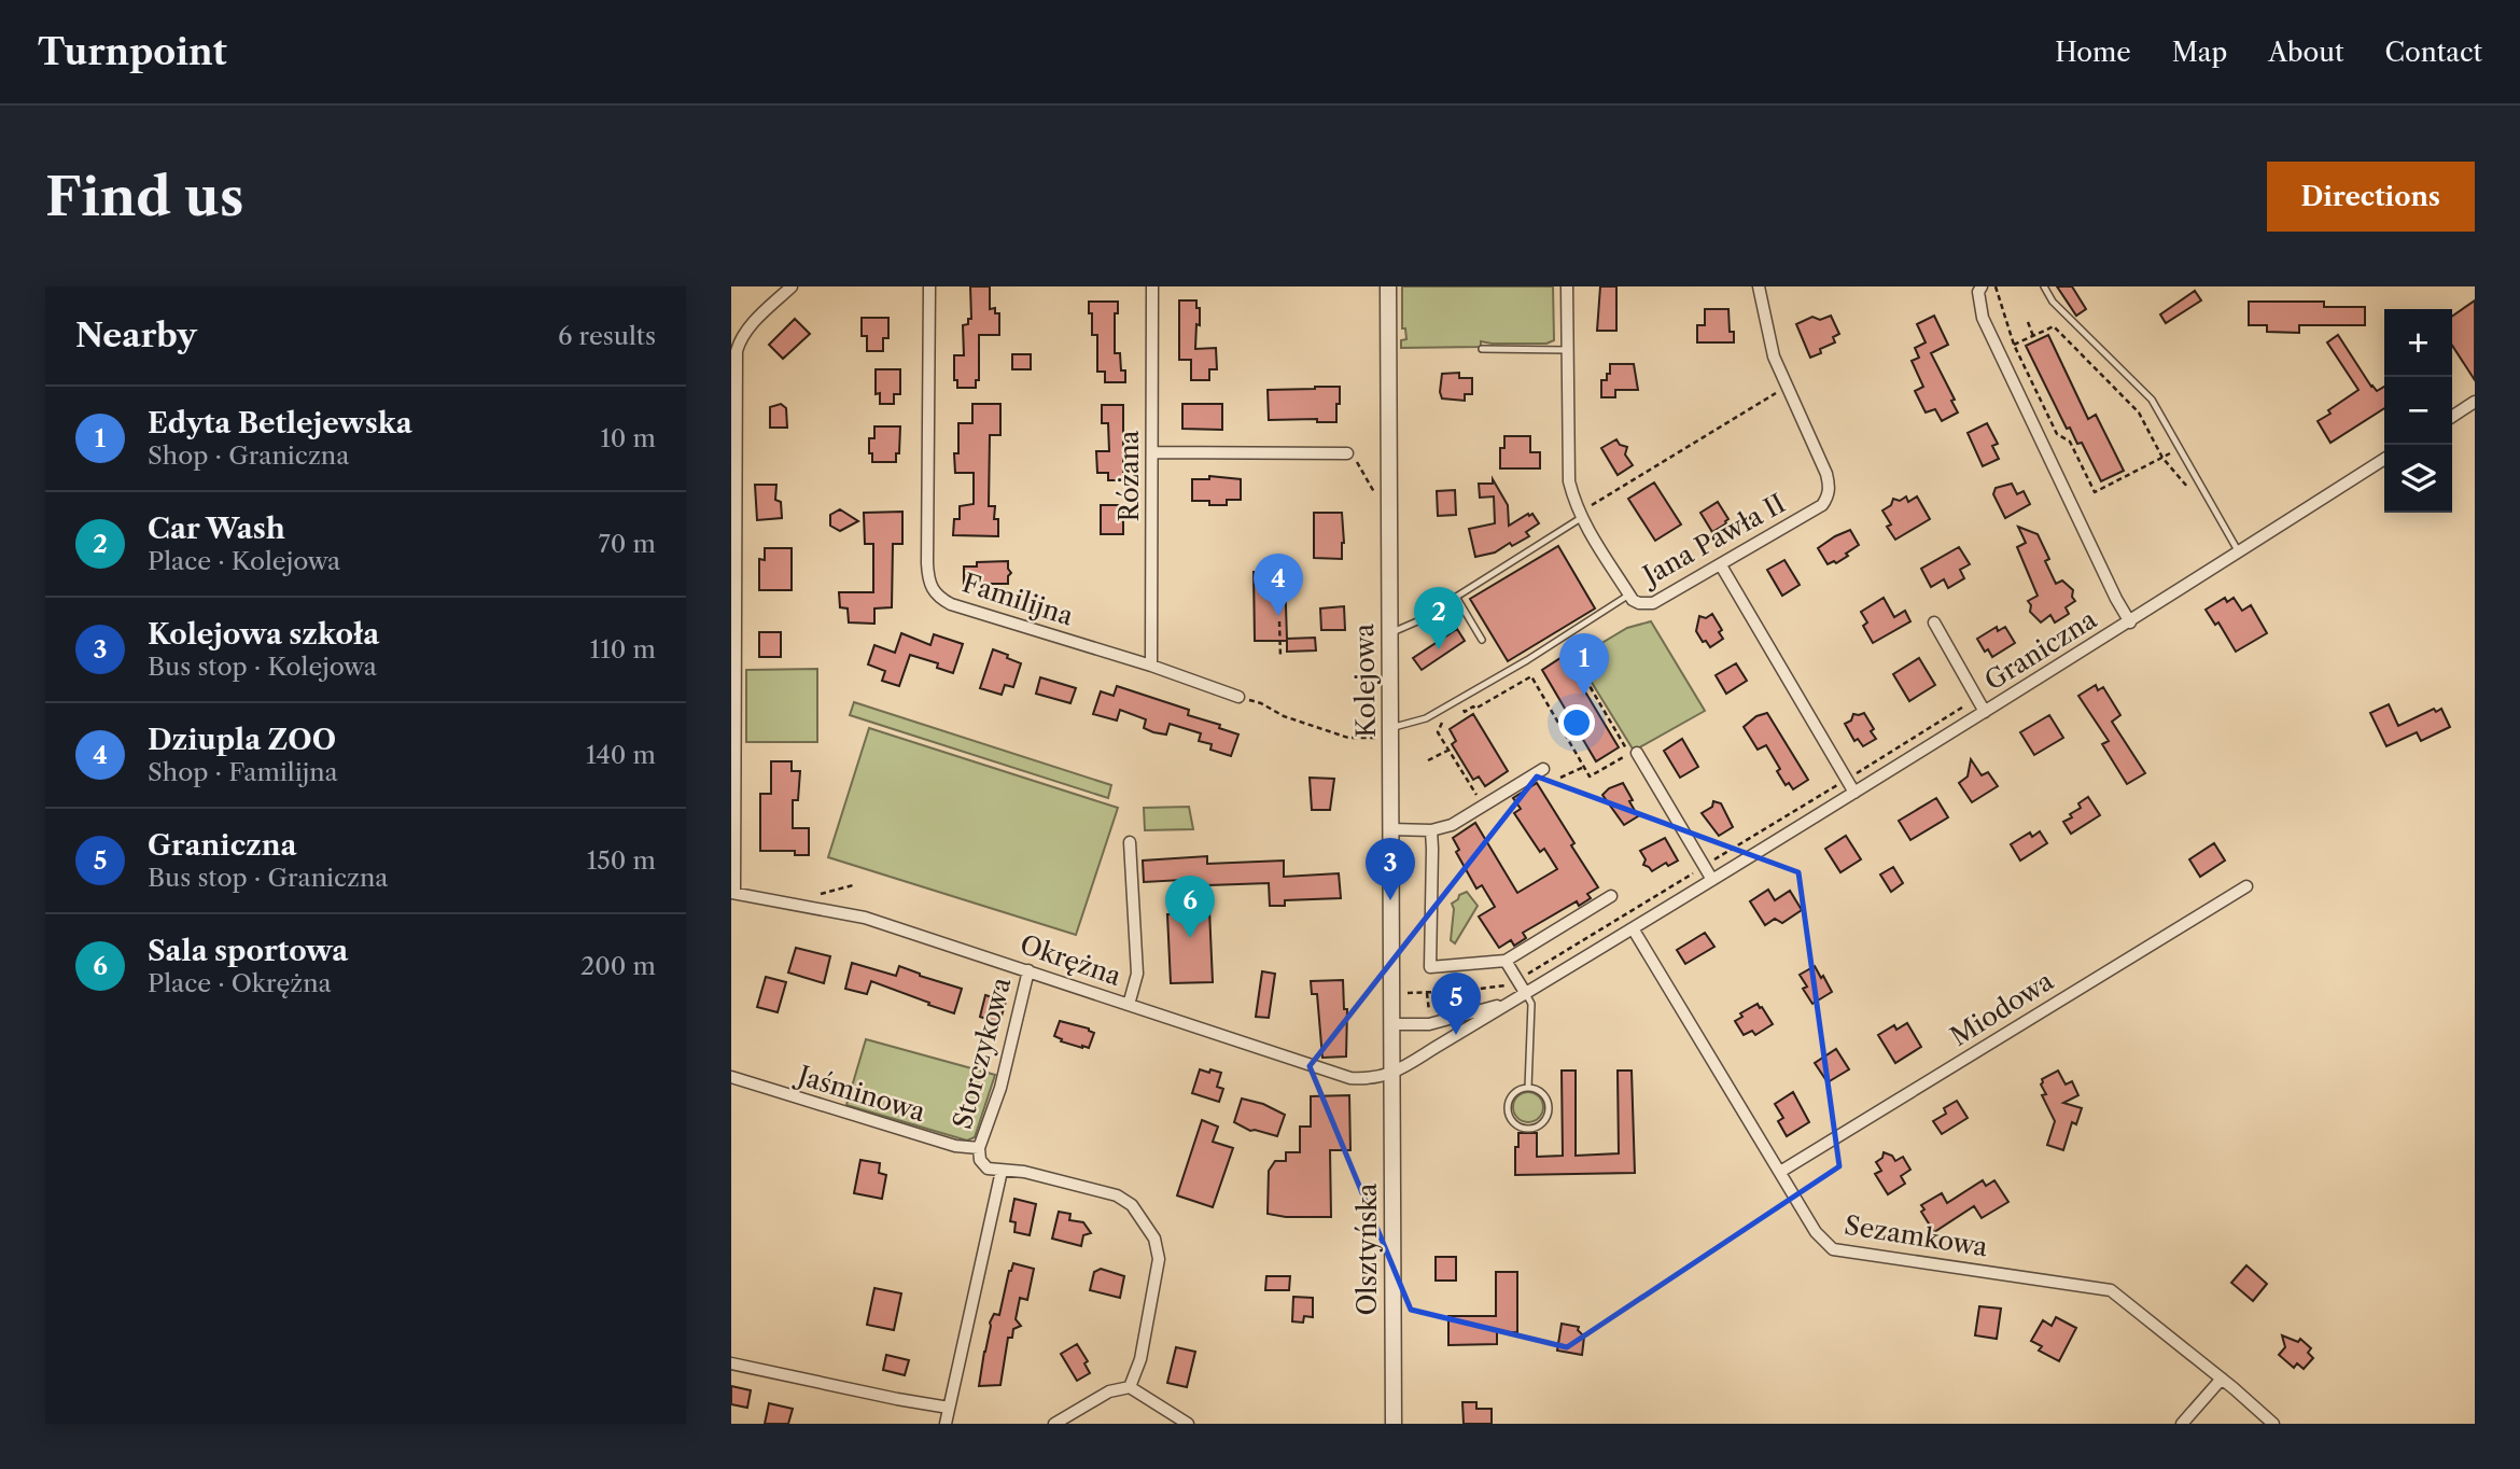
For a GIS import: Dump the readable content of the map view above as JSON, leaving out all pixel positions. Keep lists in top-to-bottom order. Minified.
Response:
{"streets":{"street":["Różana","Jana Pawła II","Familijna","Graniczna","Kolejowa","Okrężna","Miodowa","Storczykowa","Jaśminowa","Sezamkowa","Olsztyńska"]},"crossings":[["Różana","Familijna"],["Graniczna","Kolejowa"],["Graniczna","Okrężna"],["Graniczna","Sezamkowa"],["Graniczna","Olsztyńska"],["Kolejowa","Okrężna"],["Kolejowa","Olsztyńska"],["Okrężna","Storczykowa"],["Okrężna","Olsztyńska"],["Miodowa","Sezamkowa"],["Storczykowa","Jaśminowa"]],"page":{"header":"Turnpoint","nav":["Home","Map","About","Contact"],"buttons":"Directions","title":"Find us","heading":["Nearby","6 results"],"map_buttons":["+","−"],"list":[{"mark":"1","name":"Edyta Betlejewska","note":"Shop · Graniczna","value":"10 m"},{"mark":"2","name":"Car Wash","note":"Place · Kolejowa","value":"70 m"},{"mark":"3","name":"Kolejowa szkoła","note":"Bus stop · Kolejowa","value":"110 m"},{"mark":"4","name":"Dziupla ZOO","note":"Shop · Familijna","value":"140 m"},{"mark":"5","name":"Graniczna","note":"Bus stop · Graniczna","value":"150 m"},{"mark":"6","name":"Sala sportowa","note":"Place · Okrężna","value":"200 m"}],"pins":["4","2","1","3","6","5"]}}
